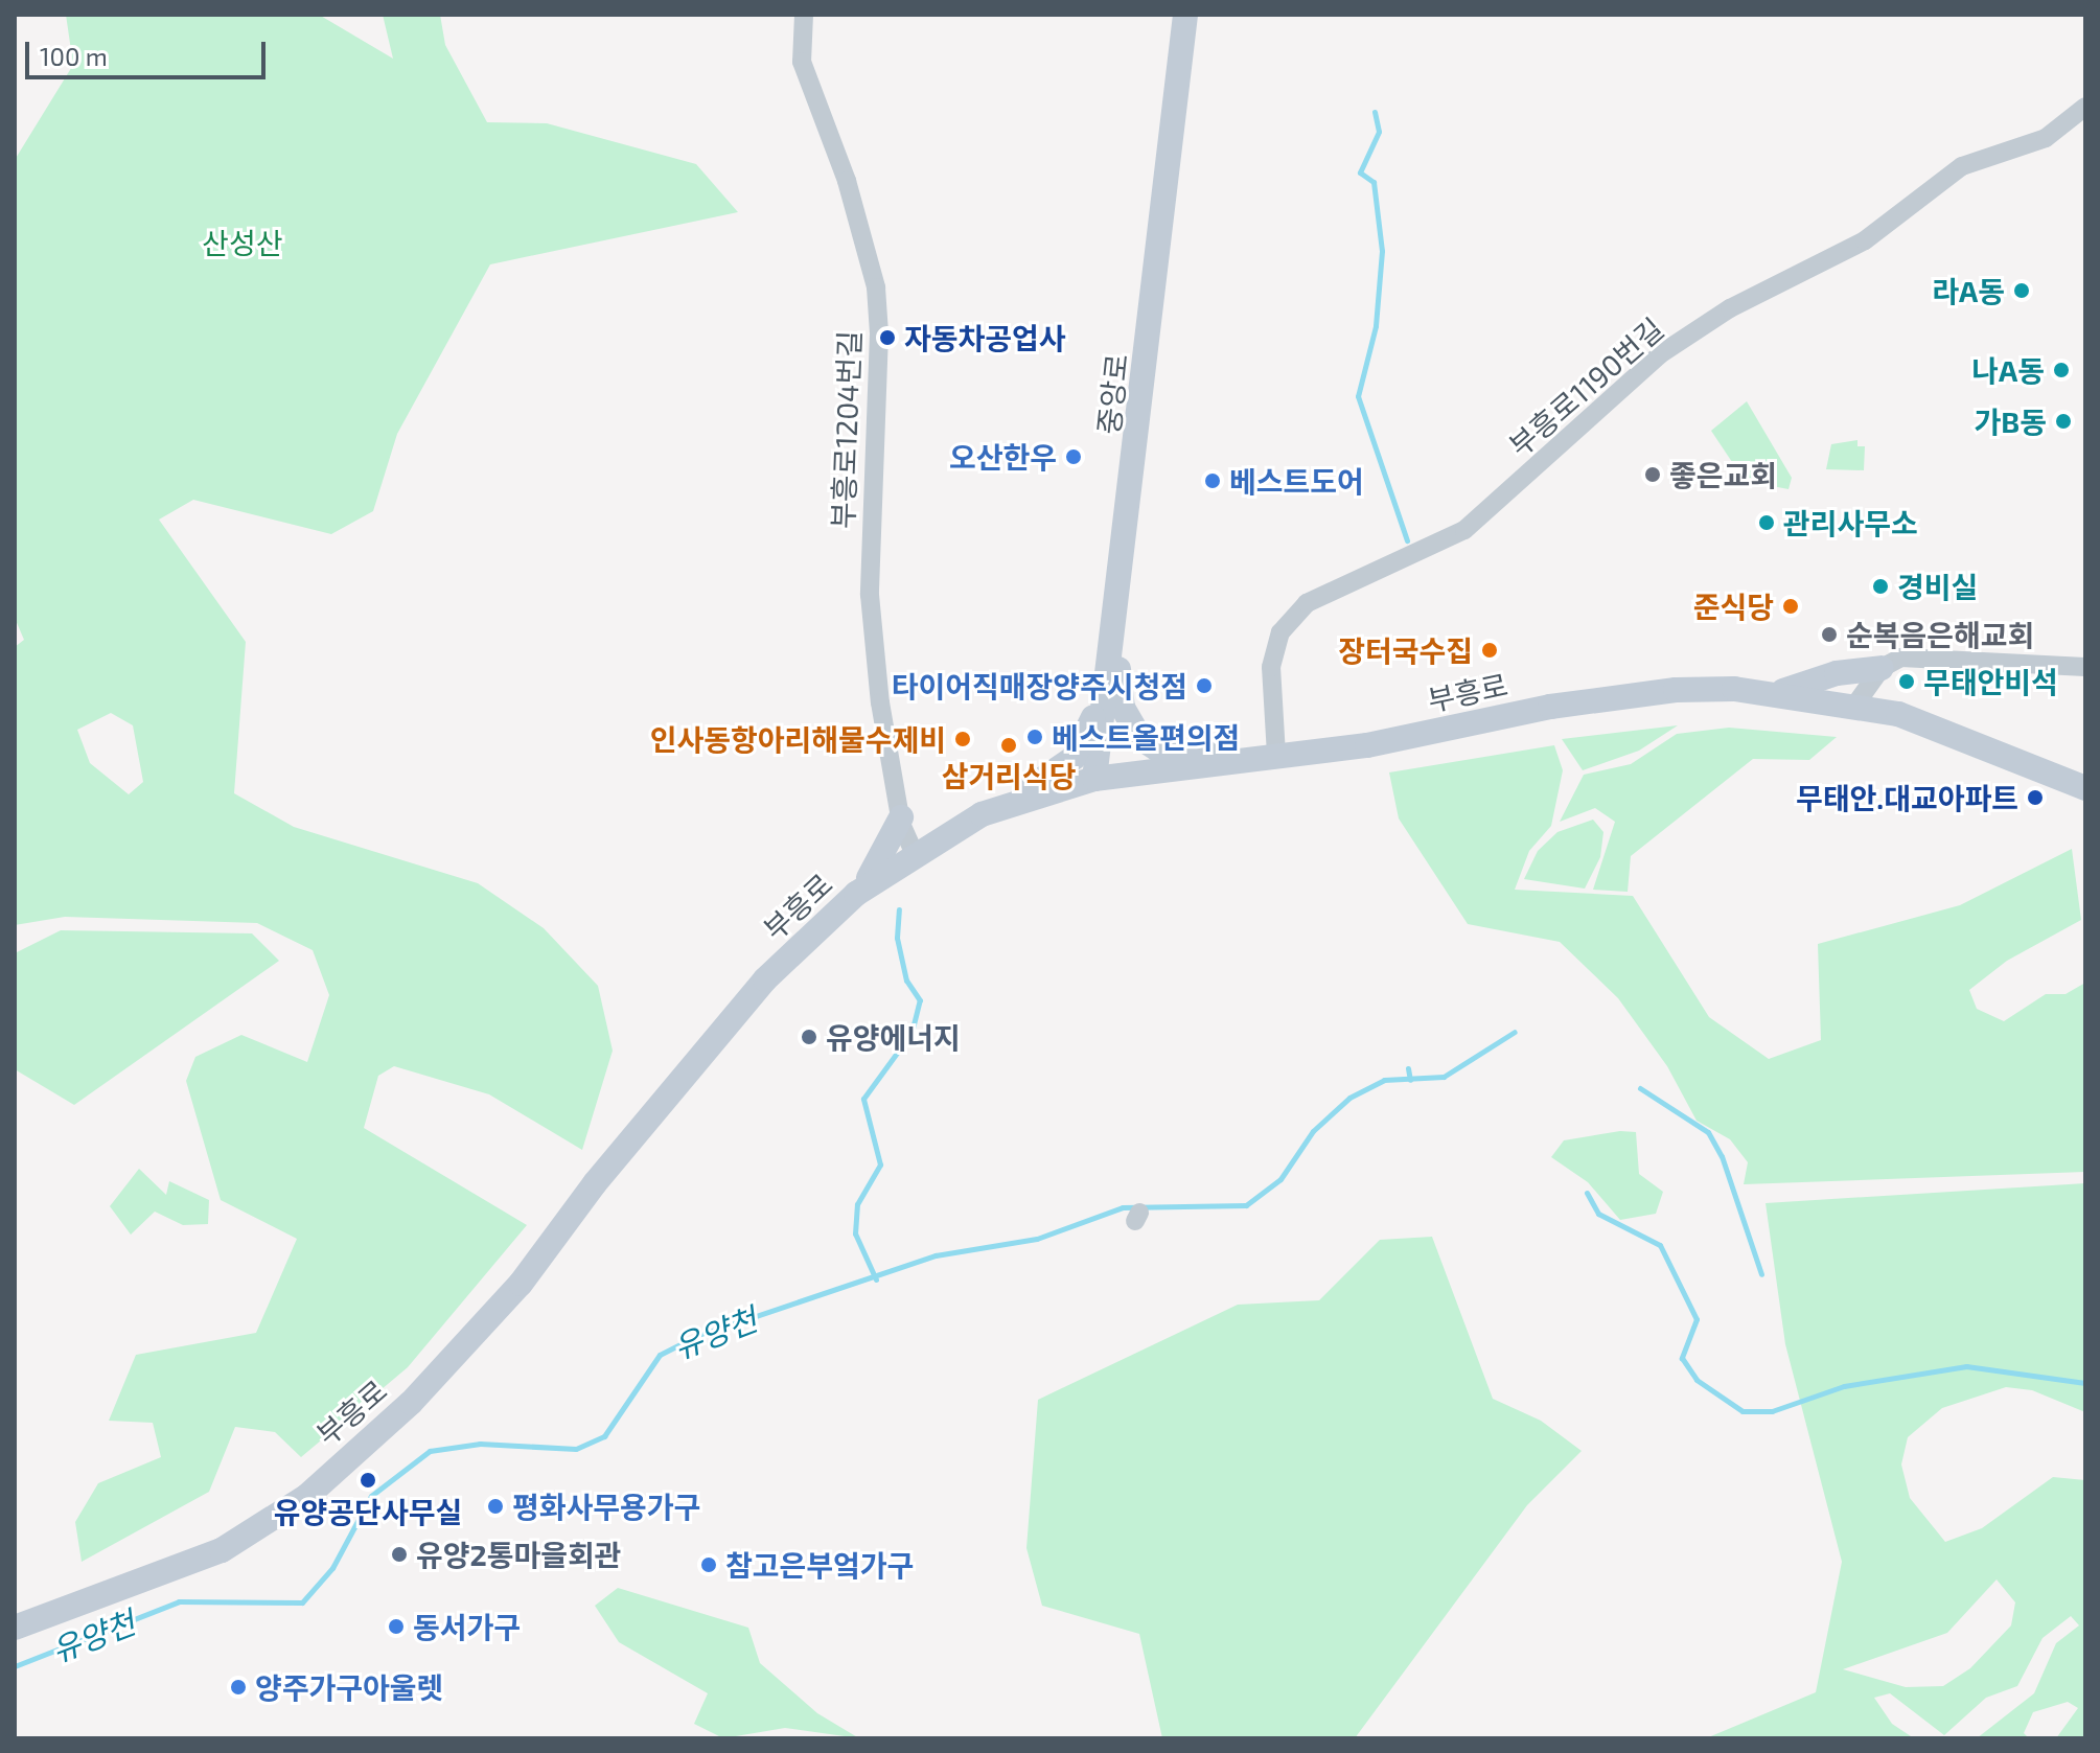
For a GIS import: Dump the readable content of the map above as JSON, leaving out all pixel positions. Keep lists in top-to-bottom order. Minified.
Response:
{"streets":{"main road":["중앙로","부흥로"],"street":["부흥로1190번길","부흥로1204번길"]},"crossings":[["부흥로1190번길","부흥로"],["중앙로","부흥로"],["부흥로1204번길","부흥로"]],"water":["유양천"],"parks":["산성산"],"places":["라A동","자동차공업사","나A동","가B동","오산한우","좋은교회","베스트도어","관리사무소","경비실","준식당","순복음은해교회","장터국수집","무태안비석","타이어직매장양주시청점","베스트올편의점","인사동항아리해물수제비","삼거리식당","무태안.대교아파트","유양에너지","유양공단사무실","평화사무용가구","유양2통마을회관","참고은부엌가구","동서가구","양주가구아울렛"],"scale_bar":"100 m"}
